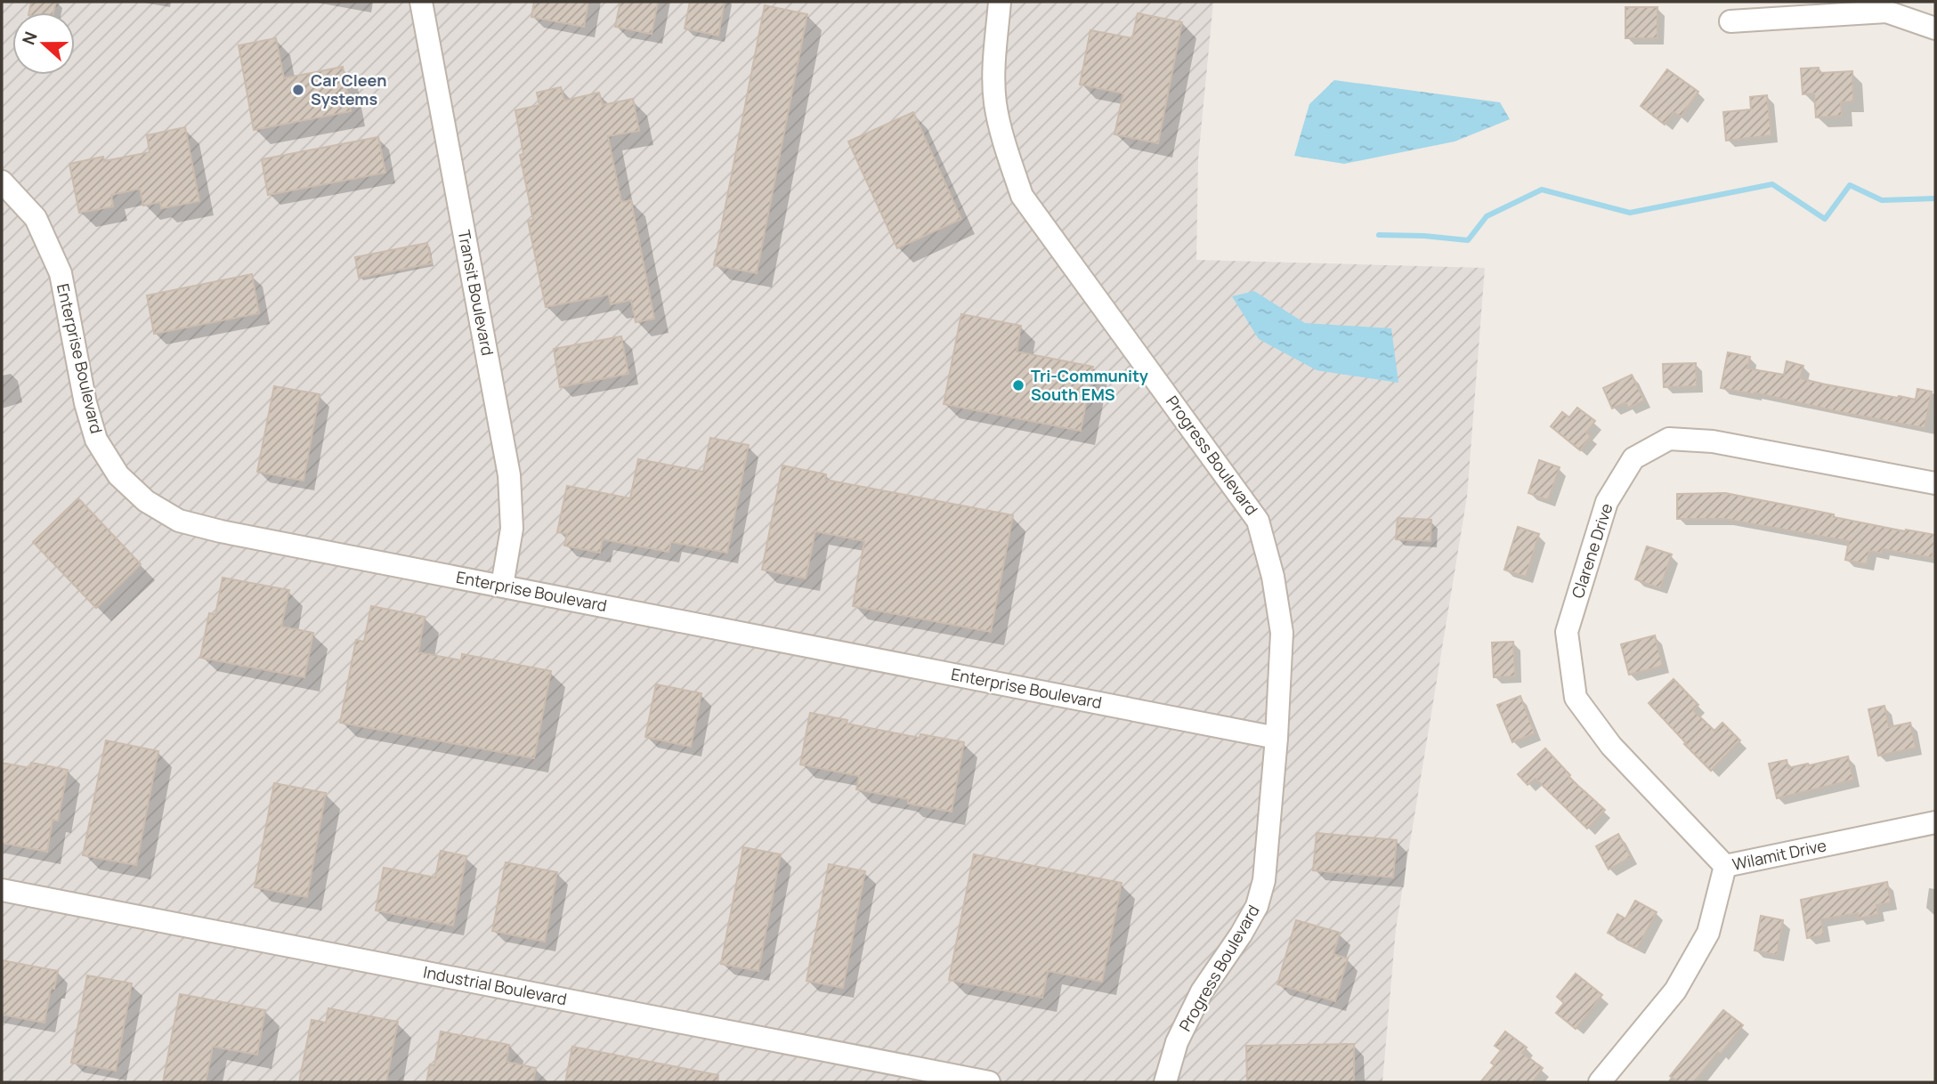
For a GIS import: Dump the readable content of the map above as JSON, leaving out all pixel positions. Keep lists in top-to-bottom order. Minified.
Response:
{"streets":{"street":["Transit Boulevard","Enterprise Boulevard","Progress Boulevard","Clarene Drive","Wilamit Drive","Industrial Boulevard"]},"crossings":[["Transit Boulevard","Enterprise Boulevard"],["Enterprise Boulevard","Progress Boulevard"],["Clarene Drive","Wilamit Drive"]],"places":["Car Cleen Systems","Tri-Community South EMS"],"north":"left"}
